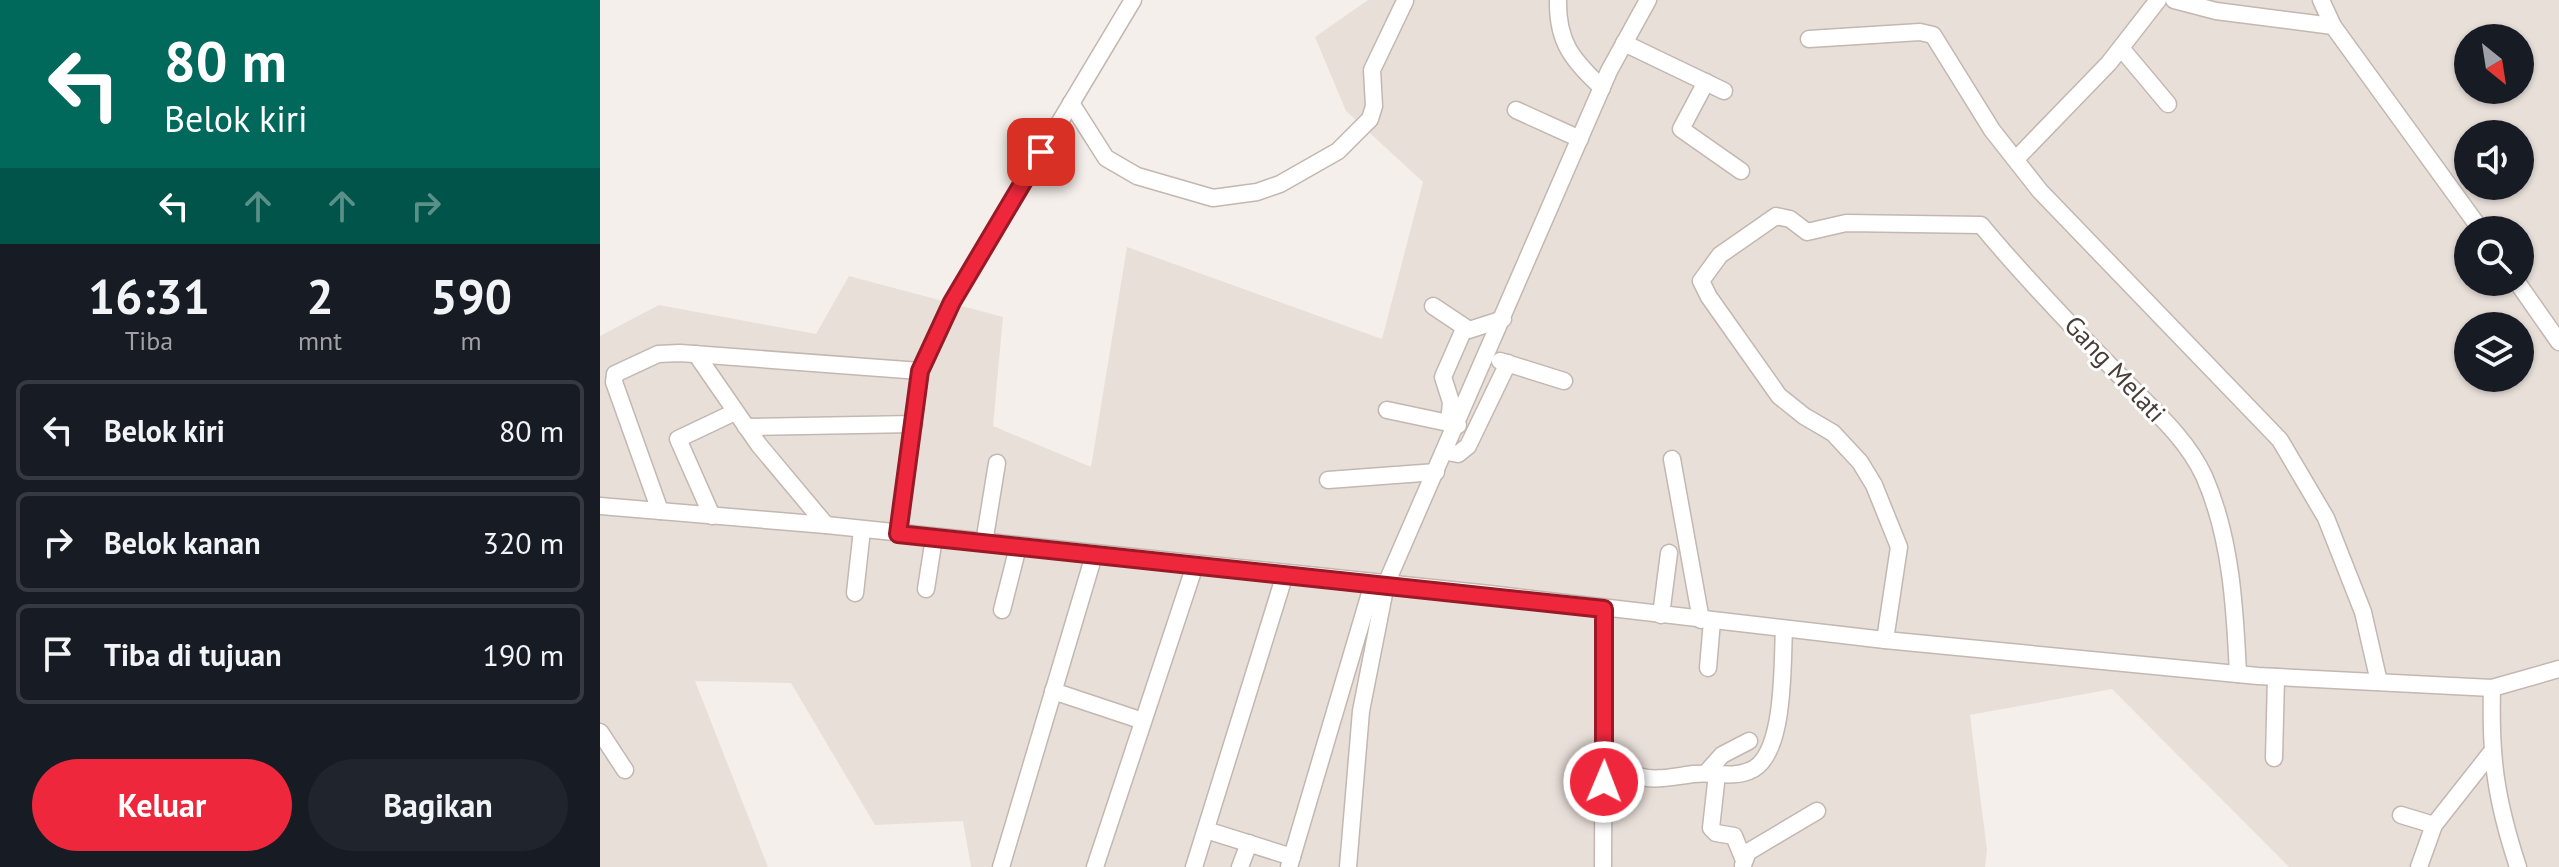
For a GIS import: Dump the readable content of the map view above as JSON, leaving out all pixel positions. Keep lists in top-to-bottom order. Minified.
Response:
{"streets":{"street":["Gang Melati"]},"north":"bottom right","page":{"turn":["80 m","Belok kiri"],"eta":["16:31","Tiba","2","mnt","590","m"],"list":[{"name":"Belok kiri","value":"80 m"},{"name":"Belok kanan","value":"320 m"},{"name":"Tiba di tujuan","value":"190 m"}],"buttons":["Keluar","Bagikan"]}}
